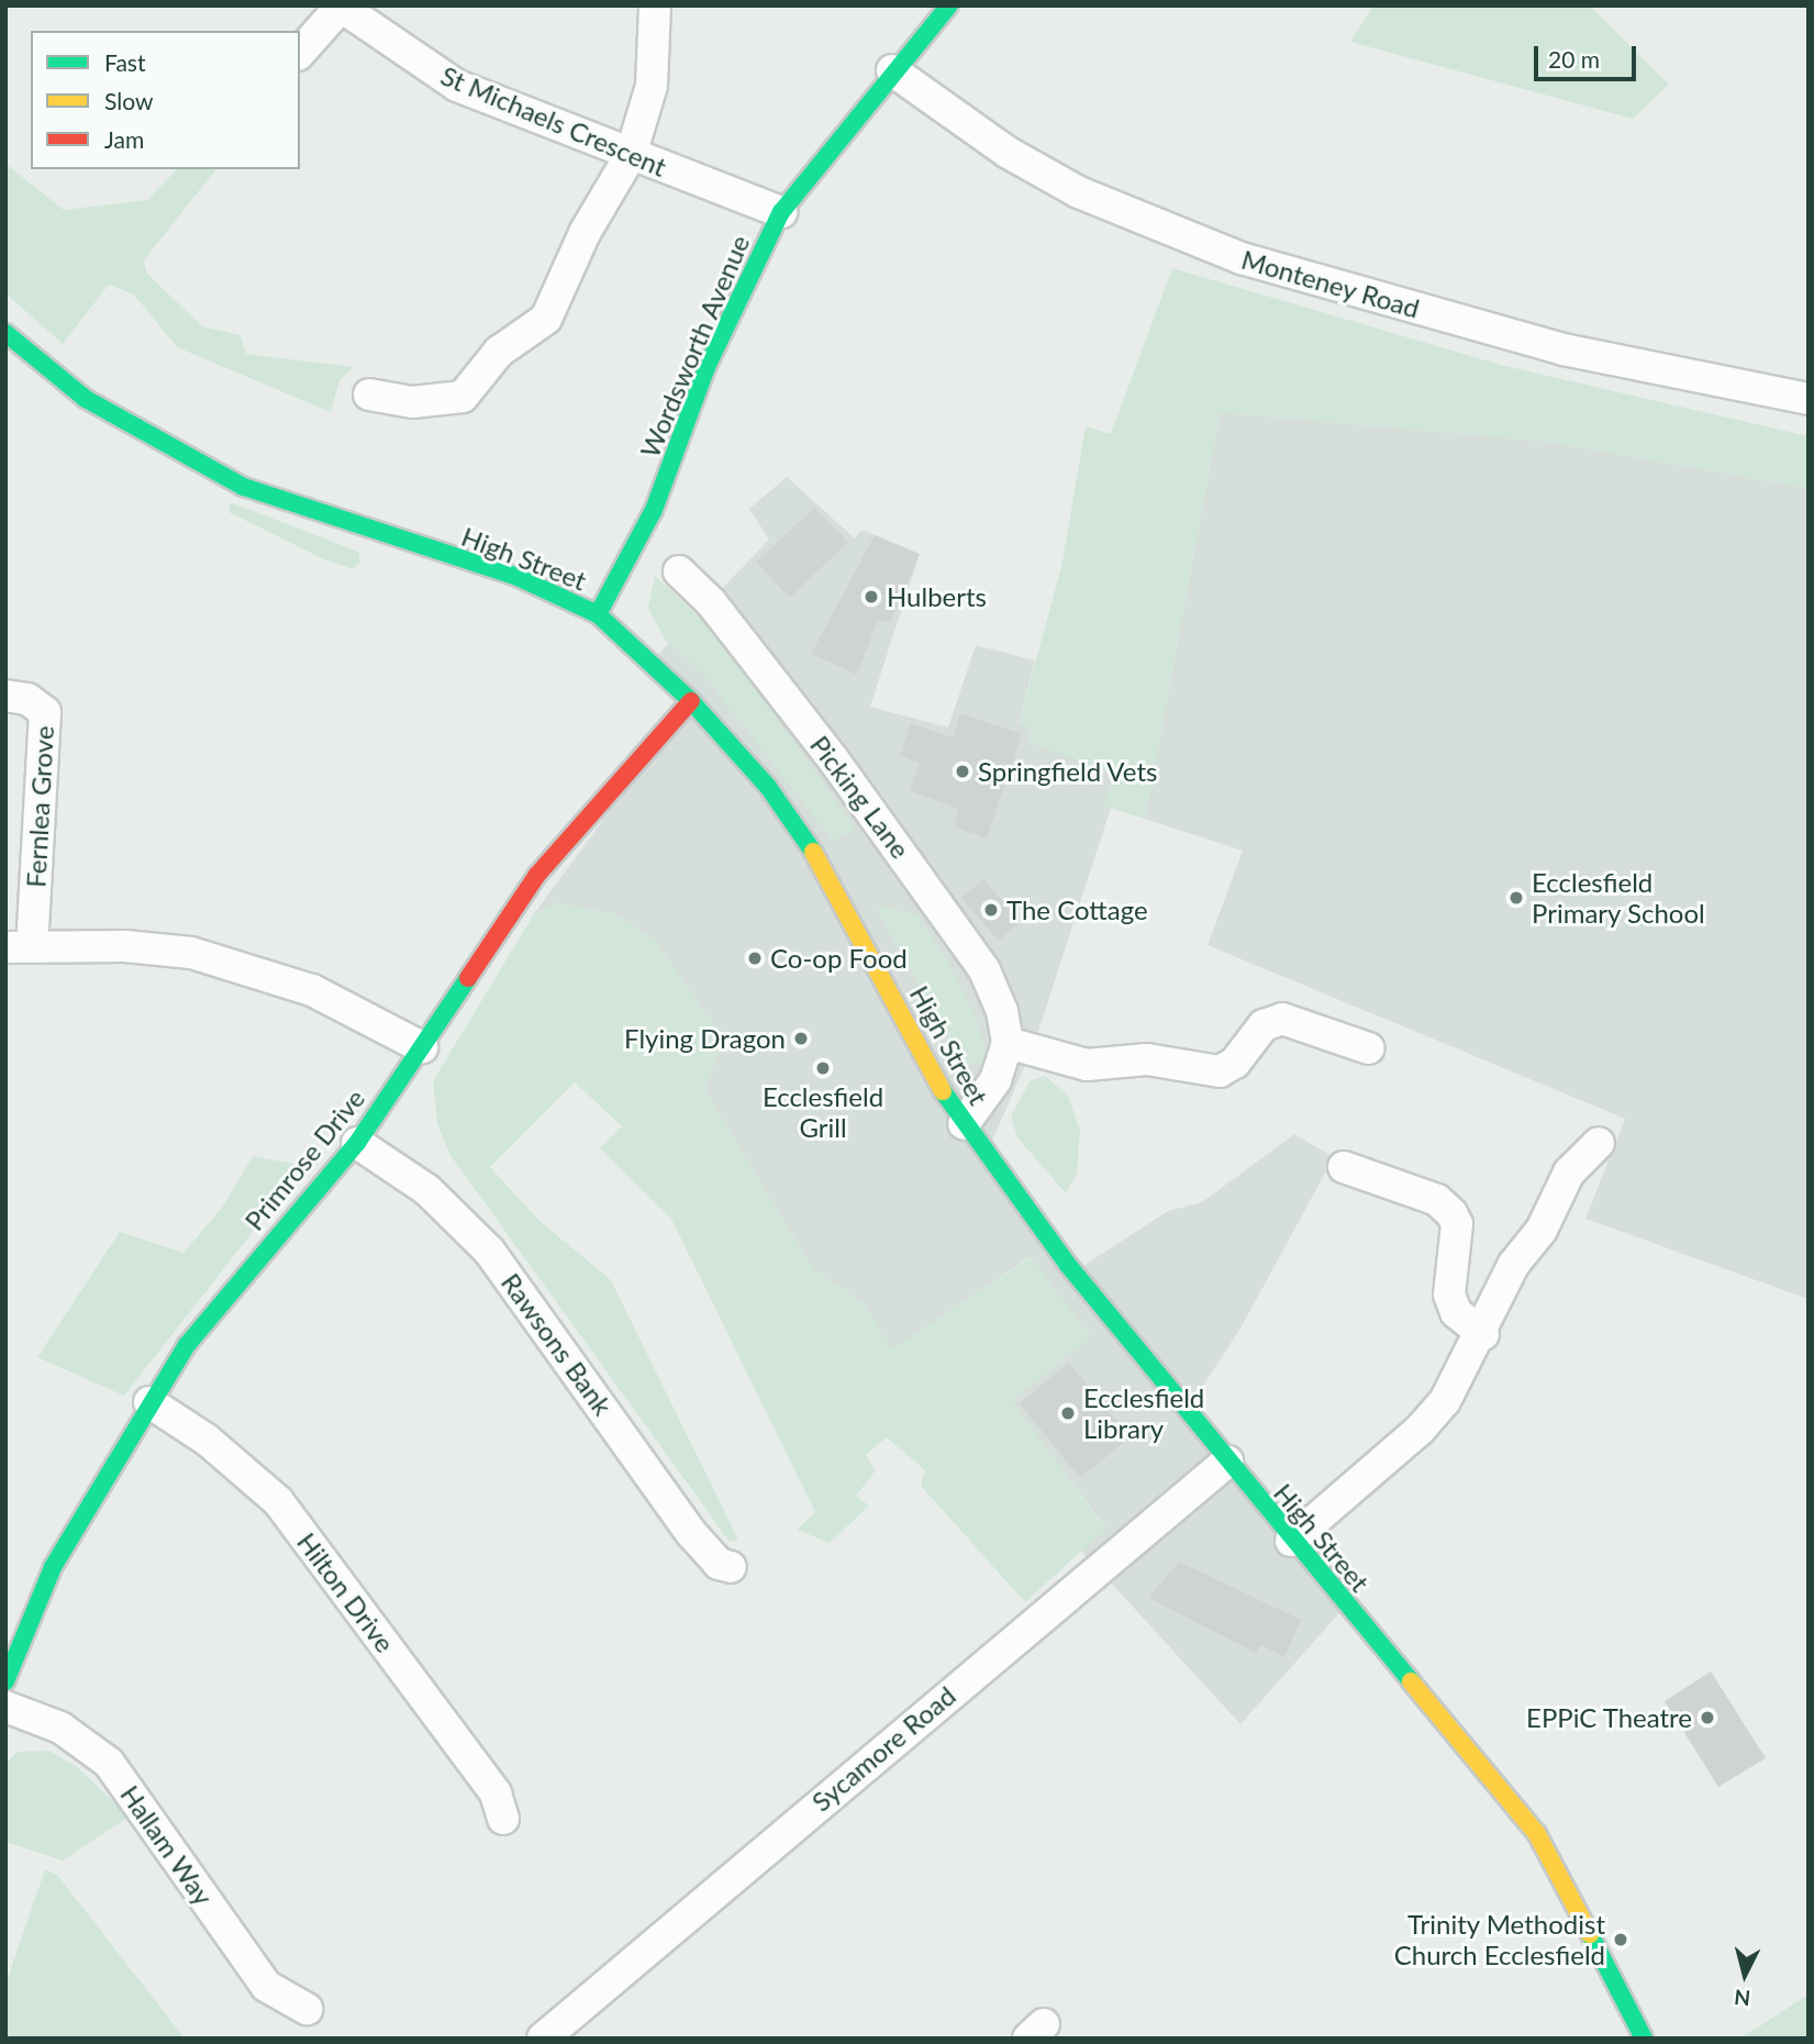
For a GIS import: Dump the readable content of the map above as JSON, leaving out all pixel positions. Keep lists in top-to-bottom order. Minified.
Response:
{"streets":{"street":["St Michaels Crescent","Monteney Road","Wordsworth Avenue","High Street","Picking Lane","Fernlea Grove","Primrose Drive","Rawsons Bank","Hilton Drive","Sycamore Road","Hallam Way"]},"crossings":[["St Michaels Crescent","Wordsworth Avenue"],["Monteney Road","Wordsworth Avenue"],["Wordsworth Avenue","High Street"],["High Street","Picking Lane"],["High Street","Primrose Drive"],["High Street","Sycamore Road"],["Primrose Drive","Rawsons Bank"],["Primrose Drive","Hilton Drive"]],"places":["Hulberts","Springfield Vets","Ecclesfield Primary School","The Cottage","Co-op Food","Flying Dragon","Ecclesfield Grill","Ecclesfield Library","EPPiC Theatre","Trinity Methodist Church Ecclesfield"],"legend":["Fast","Slow","Jam"],"scale_bar":"20 m","north":"bottom"}
